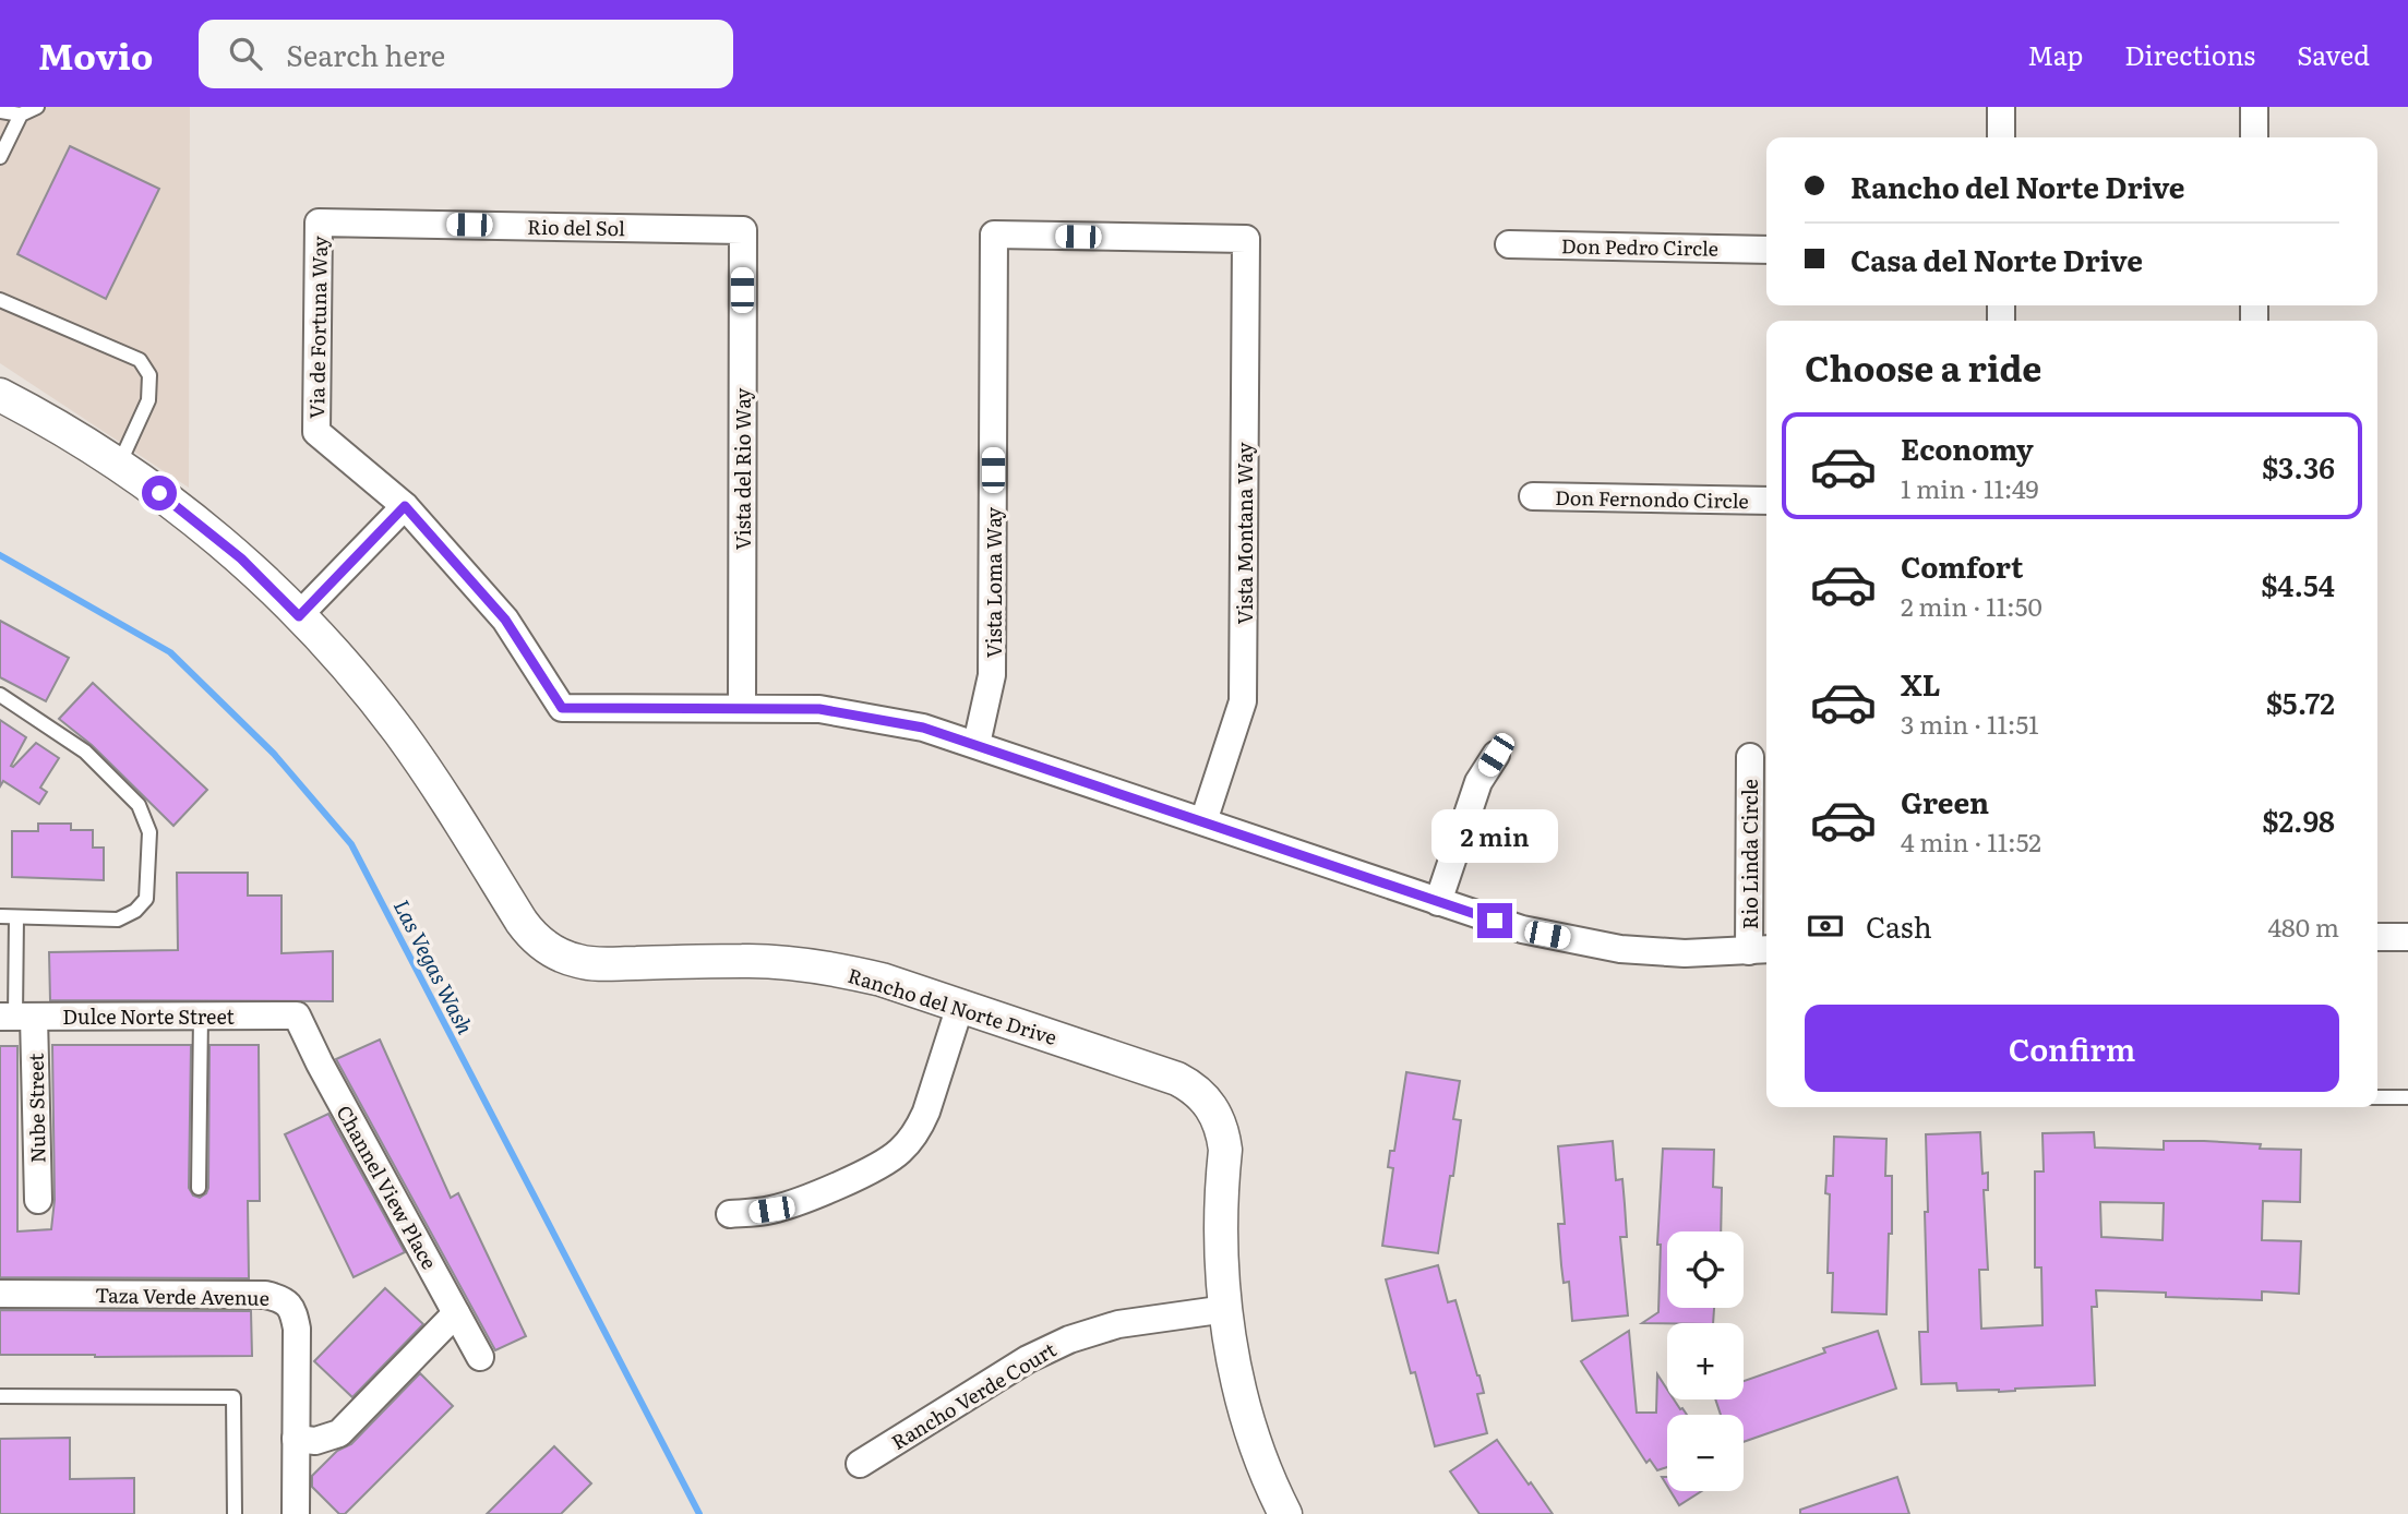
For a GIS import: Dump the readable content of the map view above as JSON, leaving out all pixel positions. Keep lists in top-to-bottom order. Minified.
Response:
{"streets":{"street":["Rio del Sol","Don Pedro Circle","Via de Fortuna Way","Vista del Rio Way","Don Fernondo Circle","Vista Montana Way","Vista Loma Way","Rio Linda Circle","Rancho del Norte Drive","Dulce Norte Street","Nube Street","Channel View Place","Taza Verde Avenue","Rancho Verde Court"]},"crossings":[["Rio del Sol","Via de Fortuna Way"],["Rio del Sol","Vista del Rio Way"],["Vista Montana Way","Vista Loma Way"],["Rancho del Norte Drive","Rancho Verde Court"],["Dulce Norte Street","Nube Street"],["Dulce Norte Street","Channel View Place"]],"water":["Las Vegas Wash"],"page":{"header":"Movio","search":"Search here","nav":["Map","Directions","Saved"],"banner":["Rancho del Norte Drive","Casa del Norte Drive"],"heading":"Choose a ride","list":[{"name":"Economy","note":"1 min · 11:49","value":"$3.36"},{"name":"Comfort","note":"2 min · 11:50","value":"$4.54"},{"name":"XL","note":"3 min · 11:51","value":"$5.72"},{"name":"Green","note":"4 min · 11:52","value":"$2.98"}],"bubble":"2 min","pay":["Cash","480 m"],"buttons":"Confirm","map_buttons":["+","−"]}}
